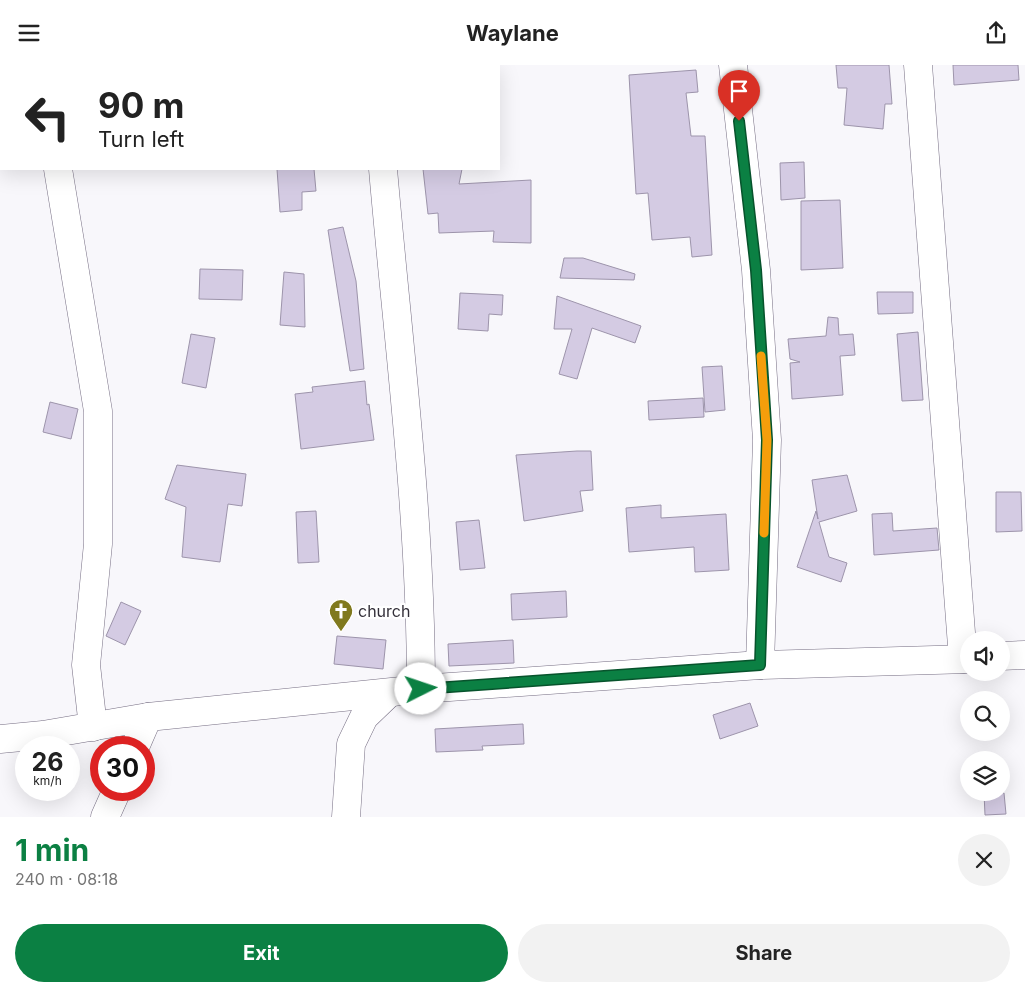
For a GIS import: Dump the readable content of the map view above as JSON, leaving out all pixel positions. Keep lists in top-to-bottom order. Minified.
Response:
{"places":{"church":["church"]},"page":{"header":"Waylane","turn":["90 m","Turn left"],"speed":"26 km/h","limit":"30","heading":["1 min","240 m · 08:18"],"buttons":["Exit","Share"]}}
